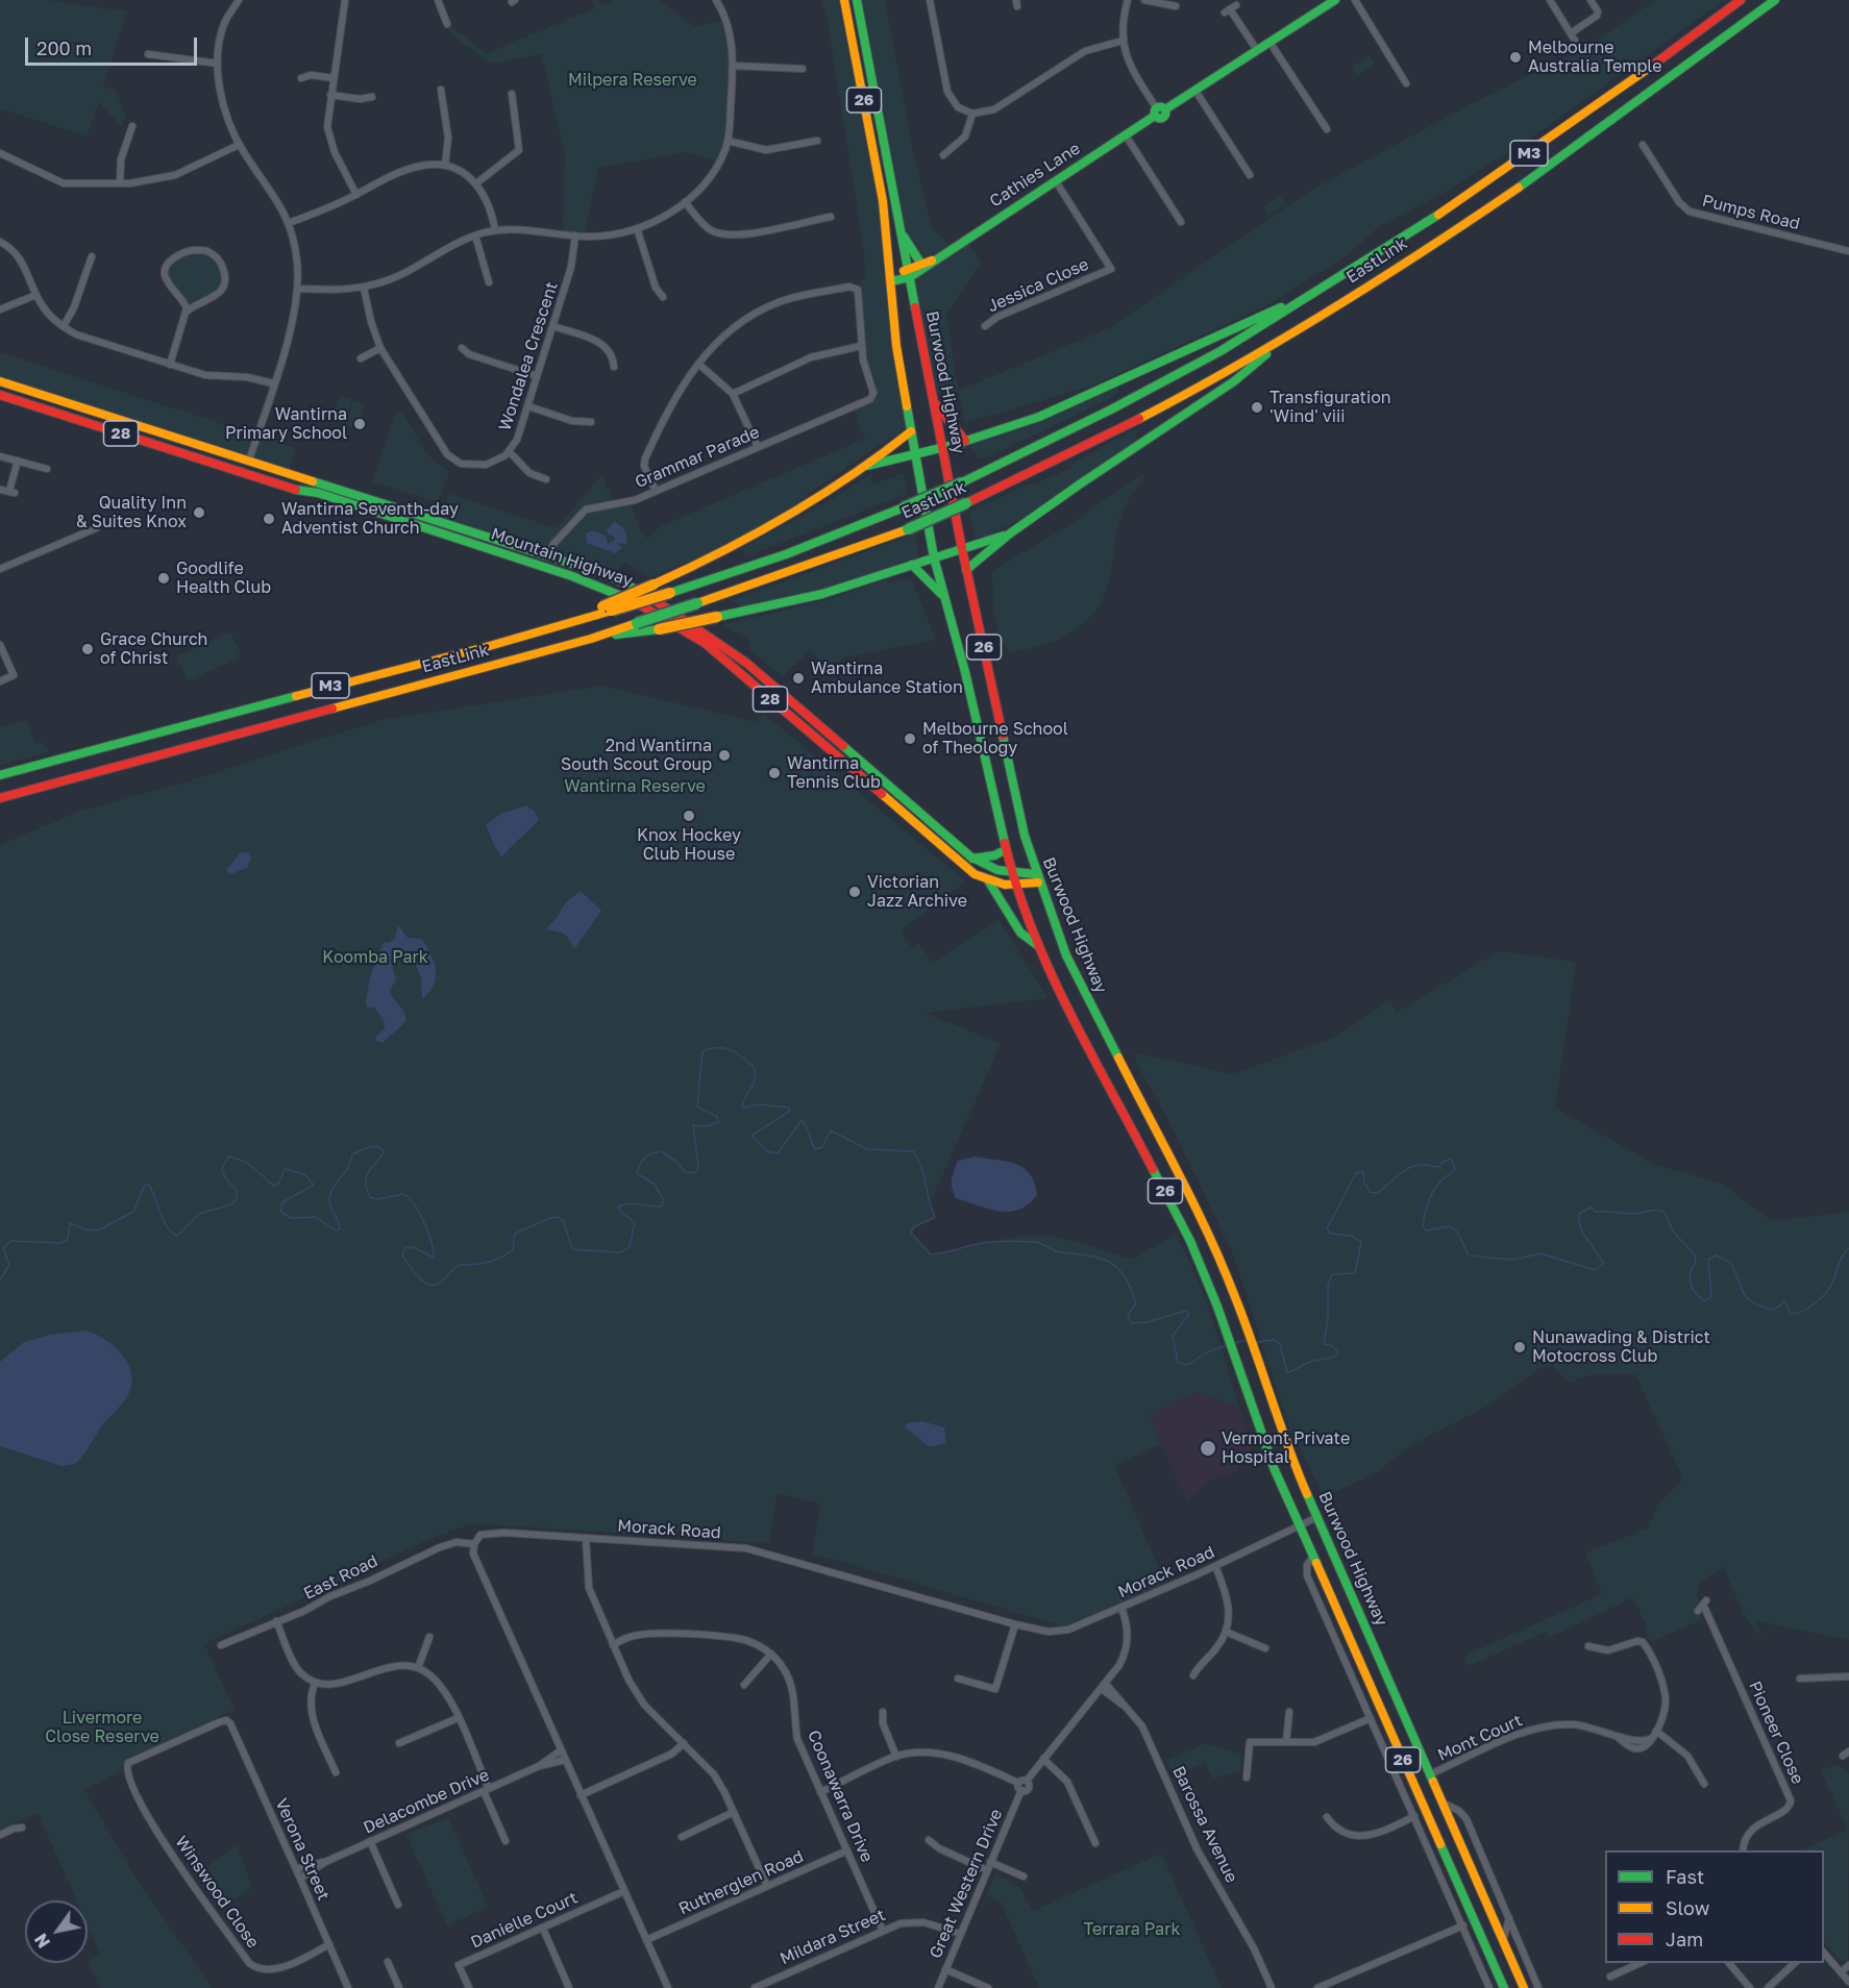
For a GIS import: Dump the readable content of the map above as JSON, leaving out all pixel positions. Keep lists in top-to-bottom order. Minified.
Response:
{"streets":{"main road":["26","M3","Cathies Lane","EastLink","Burwood Highway","28","Mountain Highway"],"street":["Pumps Road","Jessica Close","Wondalea Crescent","Grammar Parade","Morack Road","East Road","Pioneer Close","Mont Court","Coonawarra Drive","Delacombe Drive","Barossa Avenue","Verona Street","Rutherglen Road","Great Western Drive","Winswood Close","Danielle Court","Mildara Street"]},"crossings":[["26","Cathies Lane"],["26","Mountain Highway"],["26","Morack Road"],["Cathies Lane","Jessica Close"],["Cathies Lane","Burwood Highway"],["Burwood Highway","Mountain Highway"],["Burwood Highway","Morack Road"],["Burwood Highway","Mont Court"],["Grammar Parade","Mountain Highway"],["Morack Road","East Road"],["Coonawarra Drive","Rutherglen Road"],["Coonawarra Drive","Mildara Street"],["Delacombe Drive","Verona Street"],["Verona Street","Winswood Close"],["Great Western Drive","Mildara Street"]],"parks":["Milpera Reserve","Wantirna Reserve","Koomba Park","Livermore Close Reserve","Terrara Park"],"places":["Melbourne Australia Temple","Transfiguration 'Wind' viii","Wantirna Primary School","Quality Inn & Suites Knox","Wantirna Seventh-day Adventist Church","Goodlife Health Club","Grace Church of Christ","Wantirna Ambulance Station","Melbourne School of Theology","2nd Wantirna South Scout Group","Wantirna Tennis Club","Knox Hockey Club House","Victorian Jazz Archive","Nunawading & District Motocross Club","Vermont Private Hospital"],"legend":["Fast","Slow","Jam"],"scale_bar":"200 m","north":"bottom left"}
